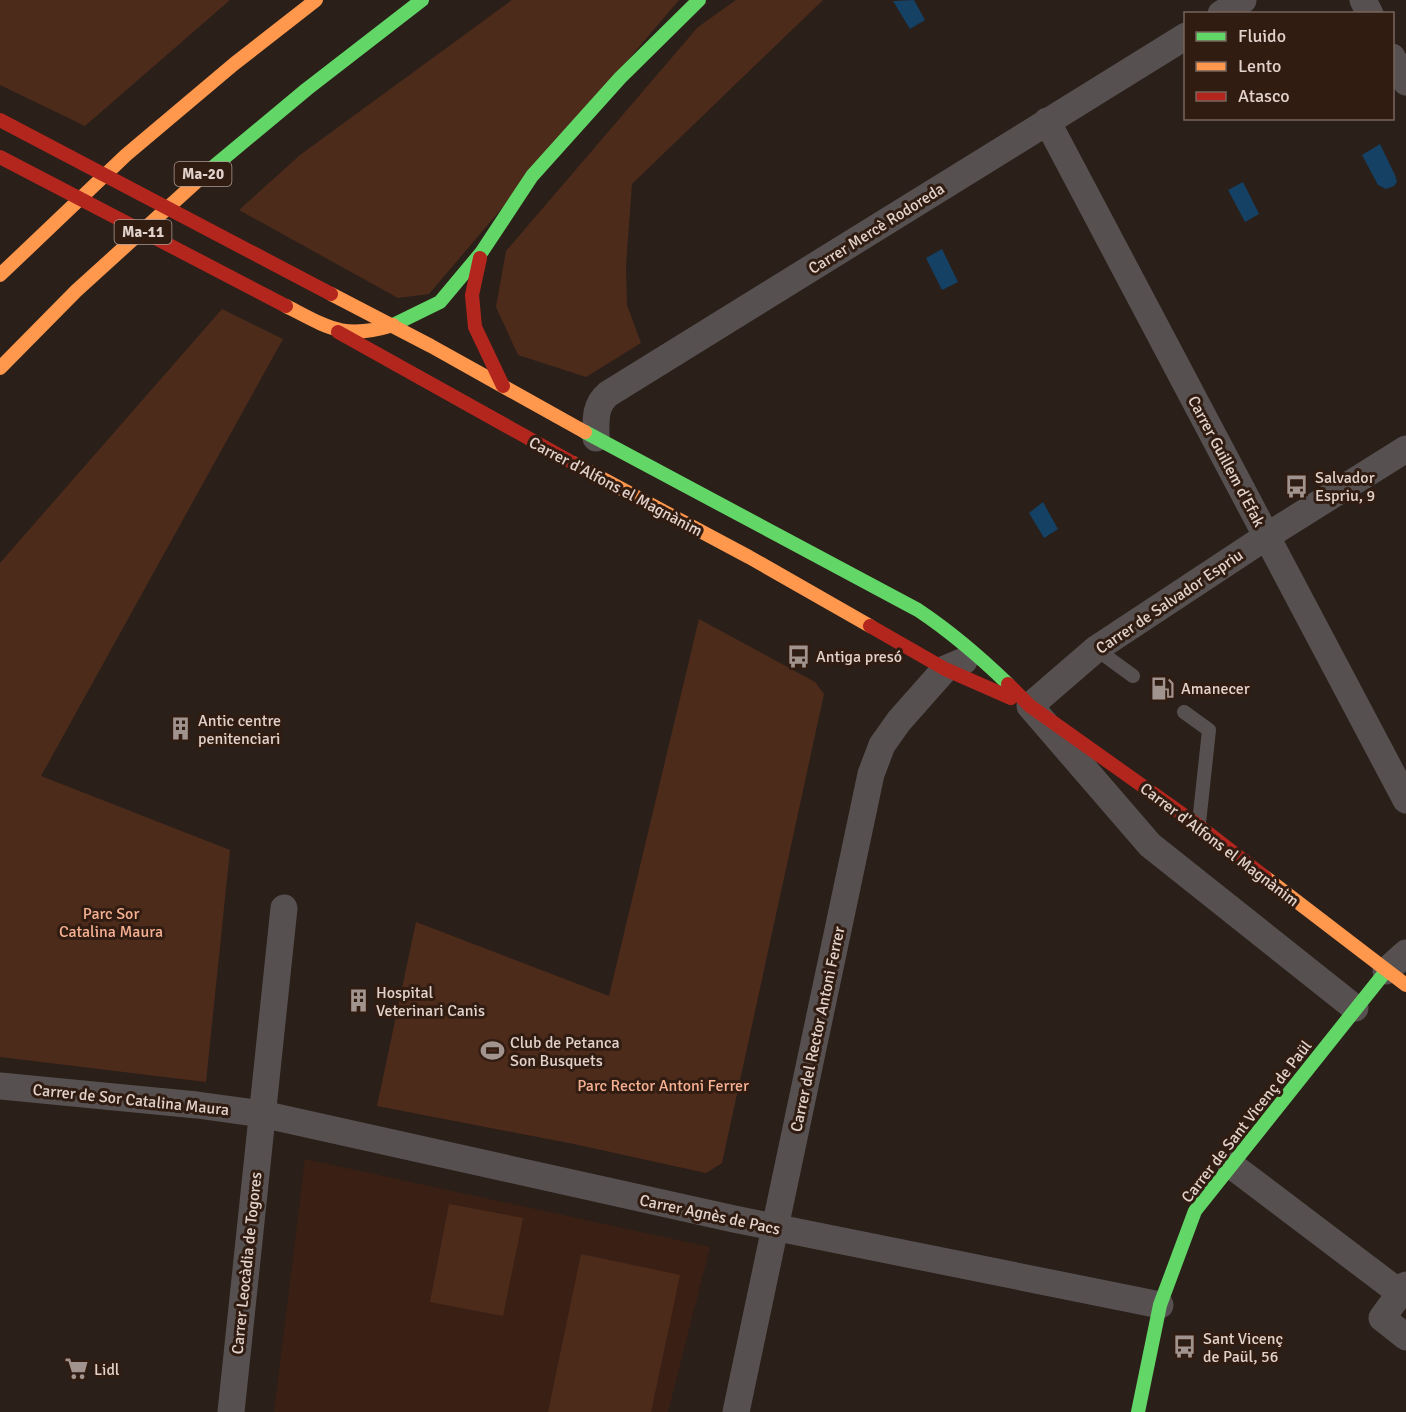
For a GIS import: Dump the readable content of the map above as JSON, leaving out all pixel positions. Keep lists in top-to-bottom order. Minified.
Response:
{"streets":{"main road":["Ma-20","Ma-11","Carrer d'Alfons el Magnànim","Carrer de Sant Vicenç de Paül"],"street":["Carrer Mercè Rodoreda","Carrer Guillem d'Efak","Carrer de Salvador Espriu","Carrer del Rector Antoni Ferrer","Carrer de Sor Catalina Maura","Carrer Agnès de Pacs","Carrer Leocàdia de Togores"]},"crossings":[["Carrer Mercè Rodoreda","Carrer Guillem d'Efak"],["Carrer Mercè Rodoreda","Carrer d'Alfons el Magnànim"],["Carrer Guillem d'Efak","Carrer de Salvador Espriu"],["Carrer d'Alfons el Magnànim","Carrer de Salvador Espriu"],["Carrer d'Alfons el Magnànim","Carrer del Rector Antoni Ferrer"],["Carrer d'Alfons el Magnànim","Carrer de Sant Vicenç de Paül"],["Carrer del Rector Antoni Ferrer","Carrer Agnès de Pacs"],["Carrer de Sor Catalina Maura","Carrer Agnès de Pacs"],["Carrer de Sor Catalina Maura","Carrer Leocàdia de Togores"],["Carrer de Sant Vicenç de Paül","Carrer Agnès de Pacs"],["Carrer Agnès de Pacs","Carrer Leocàdia de Togores"]],"parks":["Parc Sor Catalina Maura","Parc Rector Antoni Ferrer"],"places":{"bus stop":["Salvador Espriu, 9","Antiga presó","Sant Vicenç de Paül, 56"],"fuel station":["Amanecer"],"building":["Antic centre penitenciari","Hospital Veterinari Canis"],"sports":["Club de Petanca Son Busquets"],"supermarket":["Lidl"]},"legend":["Fluido","Lento","Atasco"]}
